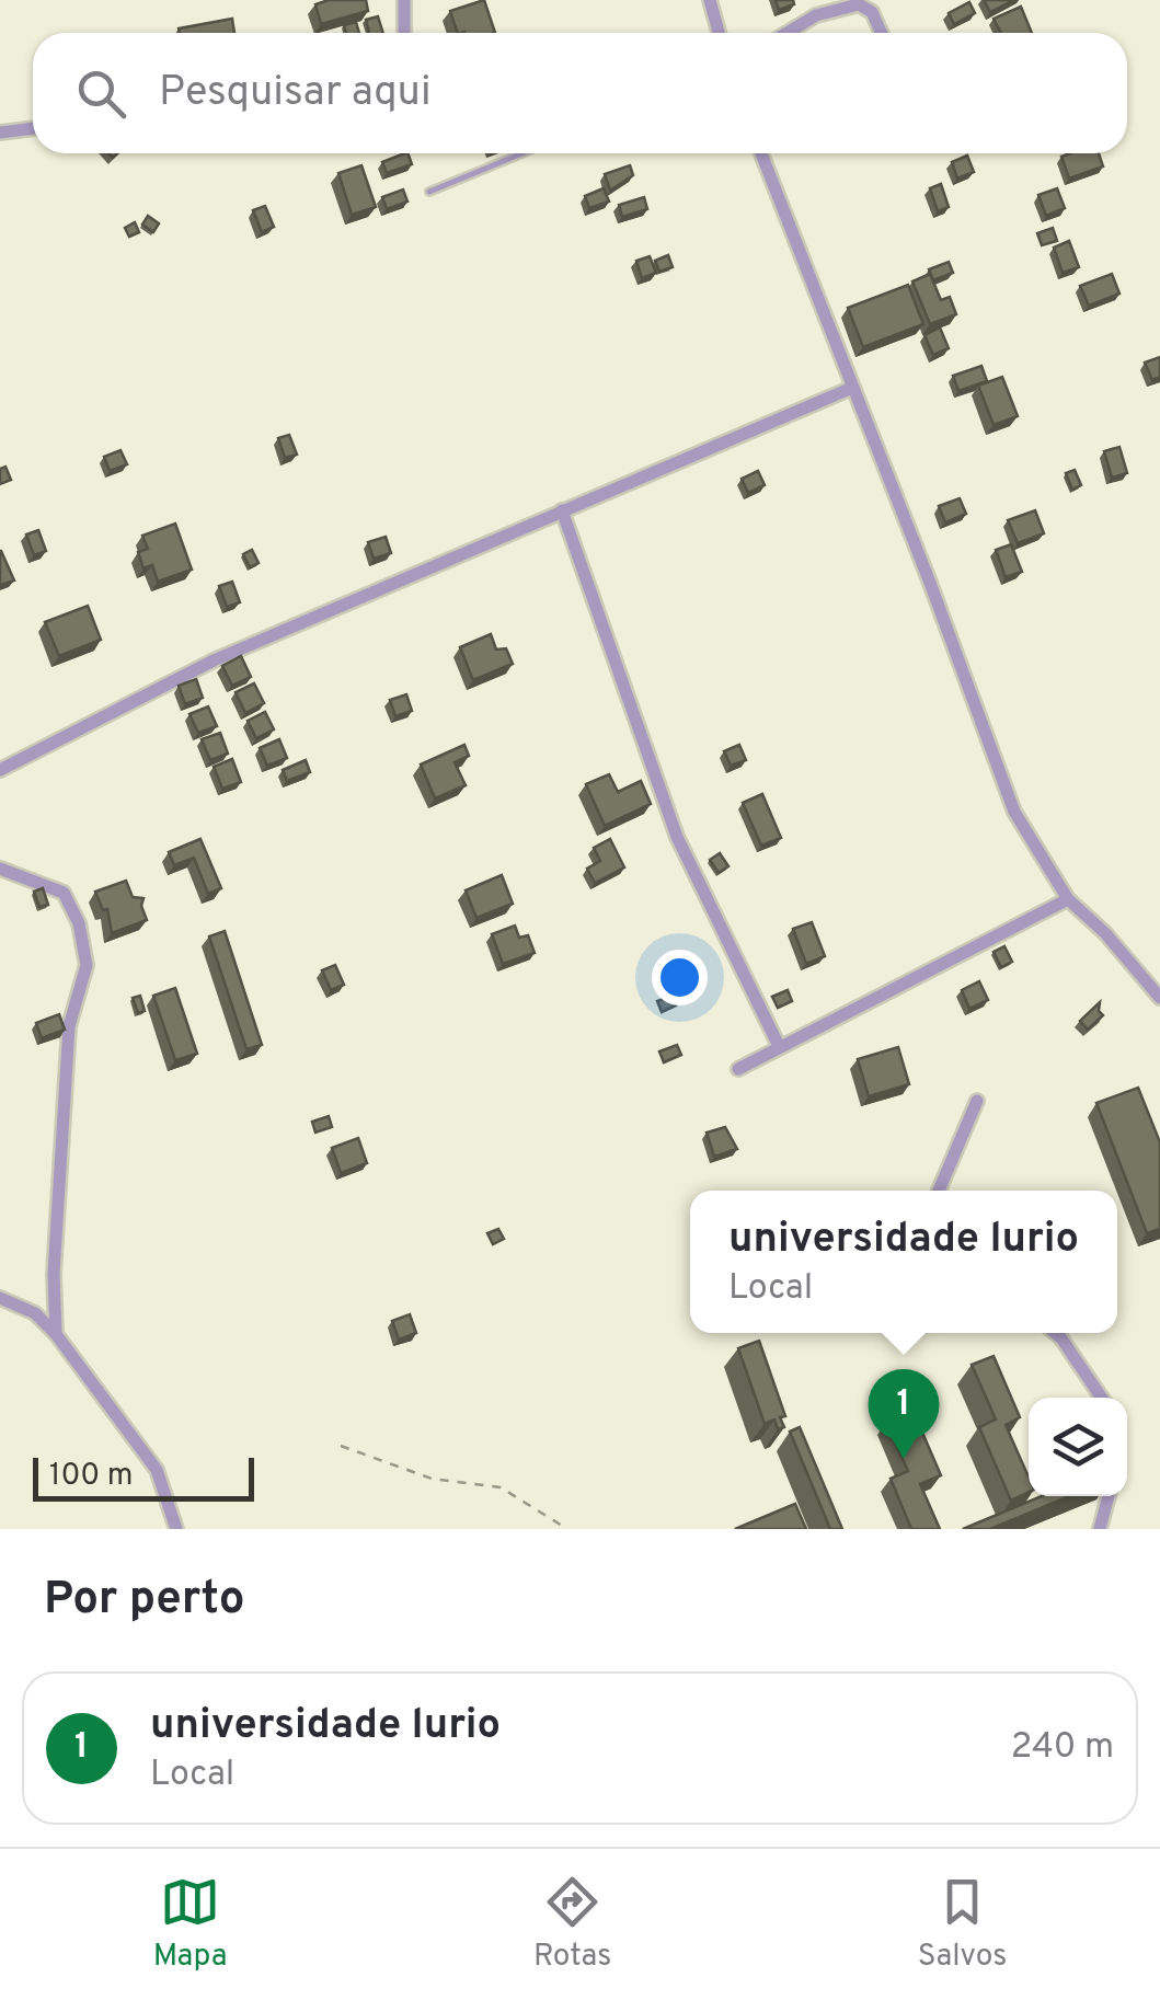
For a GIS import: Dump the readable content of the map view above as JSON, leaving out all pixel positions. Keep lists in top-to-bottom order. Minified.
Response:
{"scale_bar":"100 m","page":{"search":"Pesquisar aqui","popup":["universidade lurio","Local"],"pins":"1","scale":"100 m","heading":"Por perto","list":[{"mark":"1","name":"universidade lurio","note":"Local","value":"240 m"}],"nav":["Mapa","Rotas","Salvos"]}}
